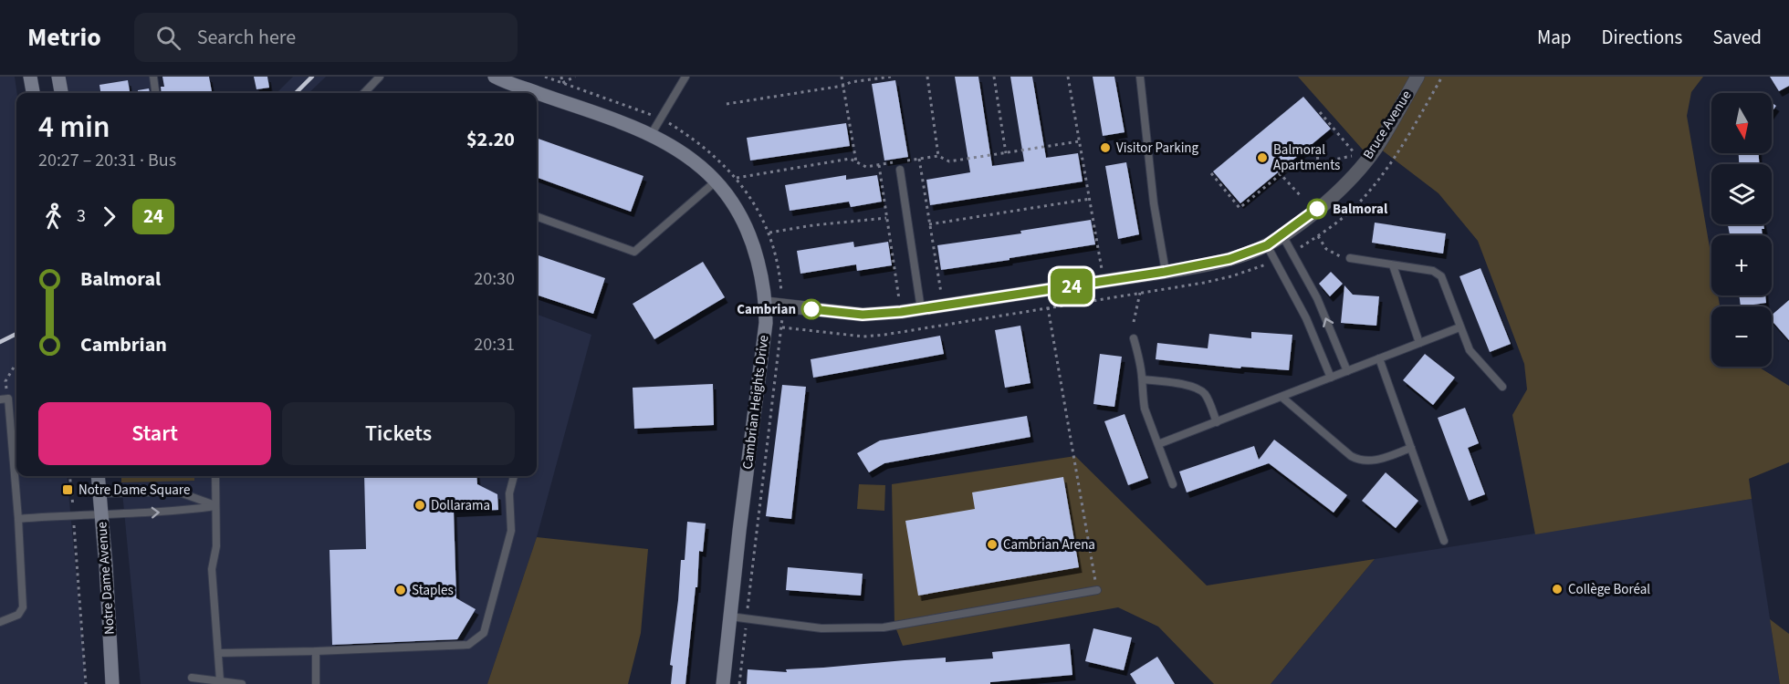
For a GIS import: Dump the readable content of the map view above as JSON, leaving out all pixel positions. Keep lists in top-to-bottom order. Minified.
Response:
{"streets":{"street":["Bruce Avenue","Cambrian Heights Drive","Notre Dame Avenue"]},"crossings":[["Bruce Avenue","Cambrian Heights Drive"]],"places":{"other":["Visitor Parking","Balmoral Apartments","Balmoral","Cambrian","Dollarama","Cambrian Arena","Collège Boréal","Staples"],"transit":["Notre Dame Square"]},"lines":["bus line 24"],"north":"bottom","page":{"header":"Metrio","search":"Search here","nav":["Map","Directions","Saved"],"on_map":"24","map_buttons":["+","−"],"heading":["4 min","20:27 – 20:31 · Bus","$2.20"],"legs":["3","24"],"list":[{"name":"Balmoral","value":"20:30"},{"name":"Cambrian","value":"20:31"}],"buttons":["Start","Tickets"]}}
